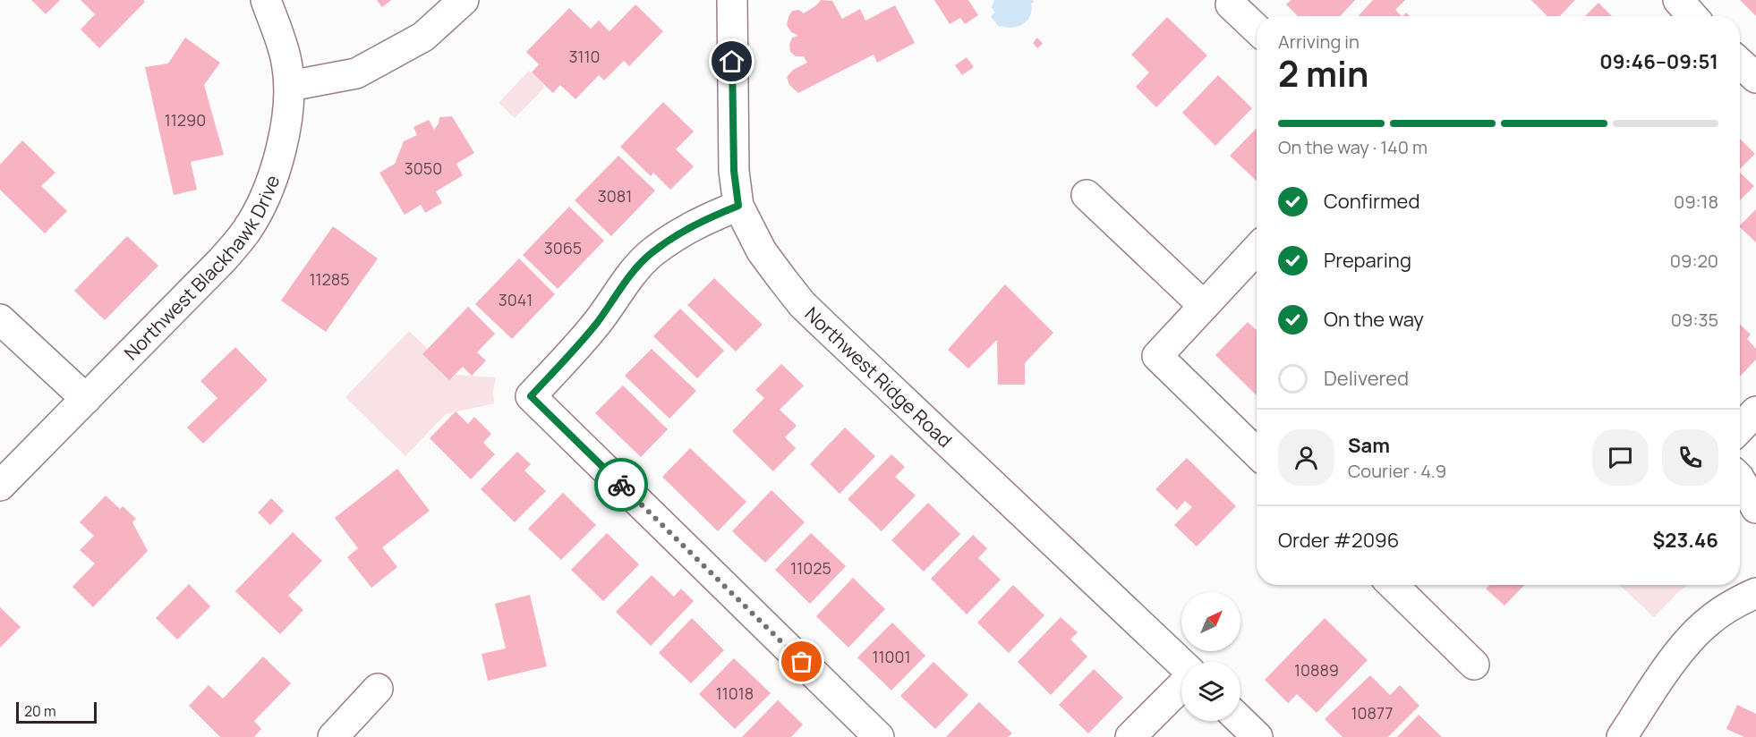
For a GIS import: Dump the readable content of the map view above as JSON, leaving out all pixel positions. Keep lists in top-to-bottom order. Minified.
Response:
{"streets":{"street":["Northwest Blackhawk Drive","Northwest Ridge Road"]},"house_numbers":["3110","11290","3050","3081","3065","11285","3041","11025","11001","10889","11018","10877"],"scale_bar":"20 m","north":"top right","page":{"heading":["2 min","Arriving in","09:46–09:51"],"panel":["Sam","Courier · 4.9","Order #2096","$23.46"],"bar":"On the way · 140 m","list":[["Confirmed","09:18"],["Preparing","09:20"],["On the way","09:35"],"Delivered"],"scale":"20 m"}}
